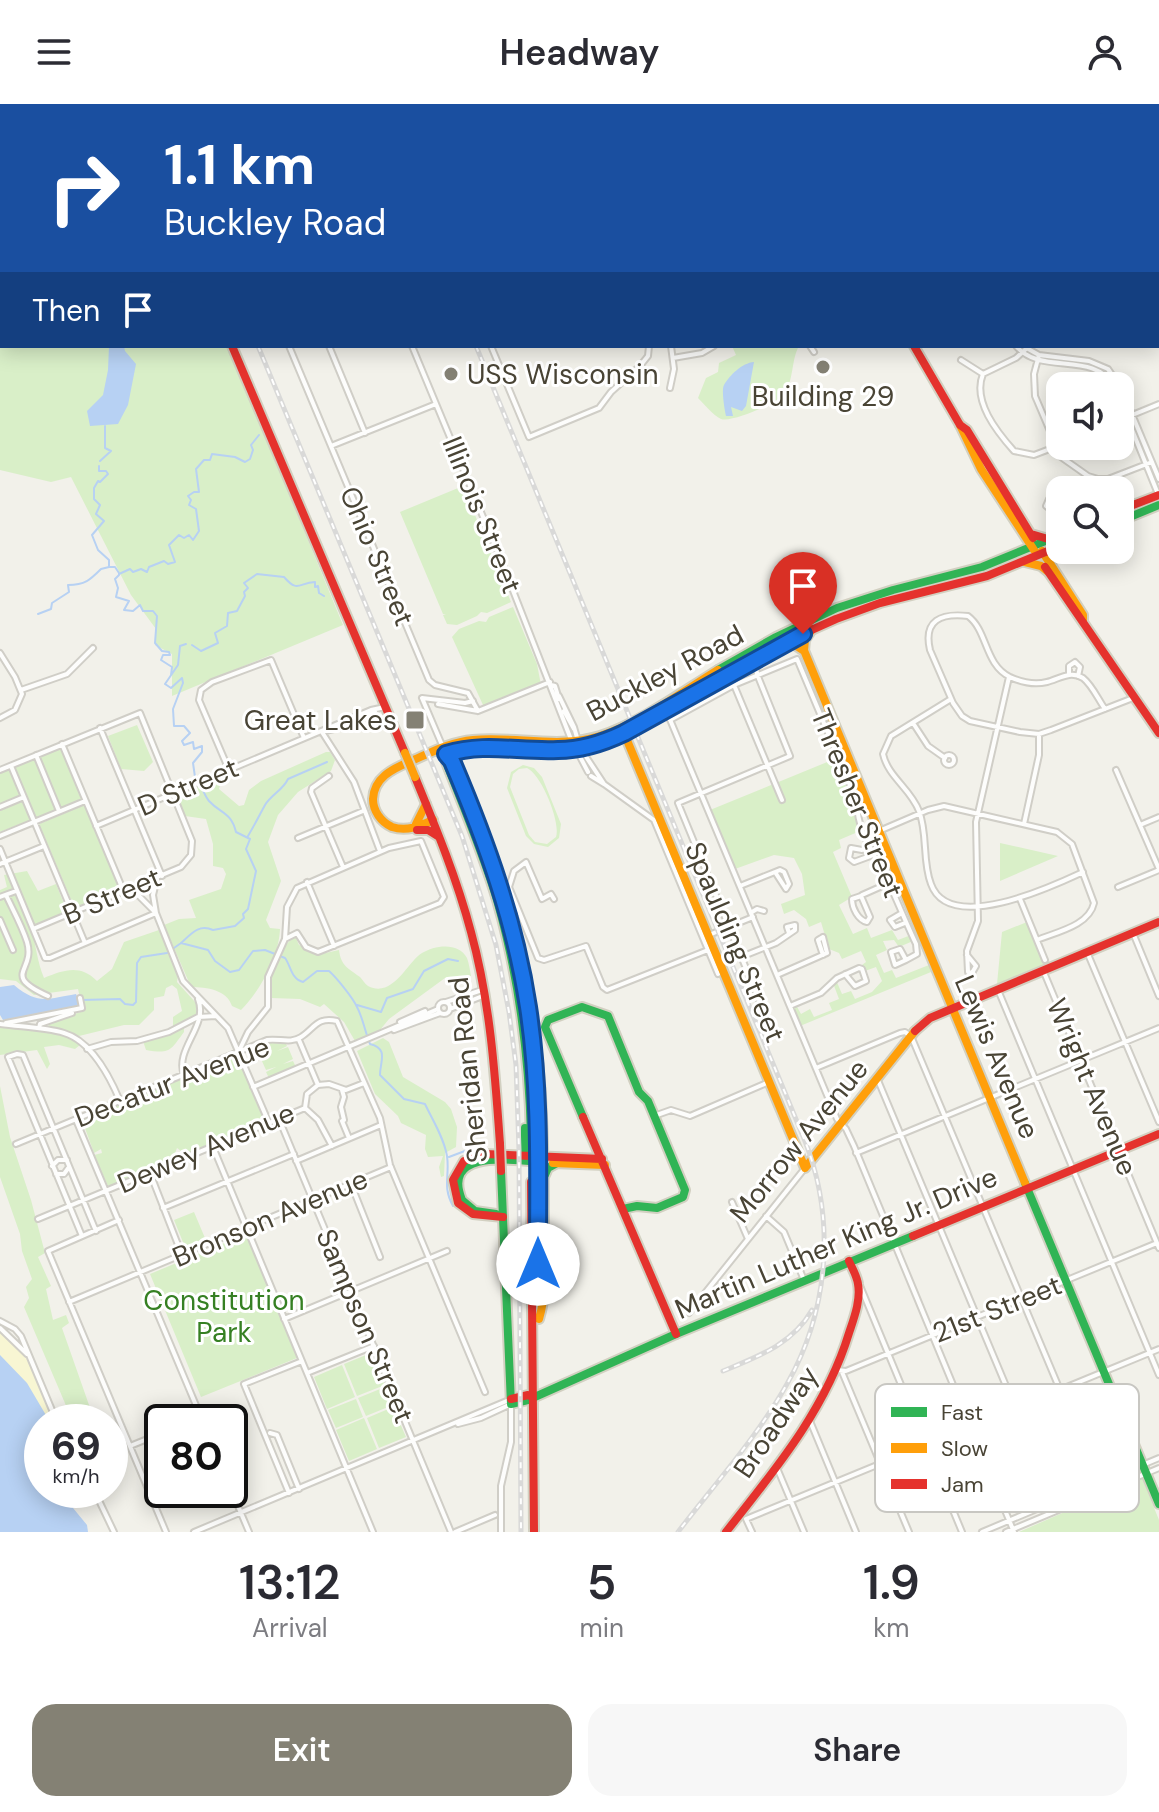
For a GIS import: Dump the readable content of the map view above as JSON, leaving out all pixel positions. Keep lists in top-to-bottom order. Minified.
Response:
{"streets":{"main road":["Buckley Road","Spaulding Street","Lewis Avenue","Sheridan Road","Morrow Avenue","Martin Luther King Jr. Drive","Broadway"],"street":["Illinois Street","Ohio Street","D Street","Thresher Street","B Street","Decatur Avenue","Wright Avenue","Dewey Avenue","Bronson Avenue","21st Street","Sampson Street"]},"crossings":[["Illinois Street","Buckley Road"],["Buckley Road","Spaulding Street"],["Buckley Road","Lewis Avenue"],["D Street","B Street"],["D Street","Sheridan Road"],["Spaulding Street","Morrow Avenue"],["Lewis Avenue","Morrow Avenue"],["Lewis Avenue","Martin Luther King Jr. Drive"],["Lewis Avenue","21st Street"],["Sheridan Road","Martin Luther King Jr. Drive"],["Wright Avenue","Morrow Avenue"],["Wright Avenue","Martin Luther King Jr. Drive"],["Wright Avenue","21st Street"],["Dewey Avenue","Sampson Street"],["Bronson Avenue","Sampson Street"],["21st Street","Broadway"]],"parks":["Constitution Park"],"places":{"other":["Building 29","USS Wisconsin"],"transit":["Great Lakes"]},"legend":["Fast","Slow","Jam"],"page":{"header":"Headway","turn":["1.1 km","Buckley Road"],"then":"Then","speed":"69 km/h","limit":"80","eta":["13:12","Arrival","5","min","1.9","km"],"buttons":["Exit","Share"]}}
